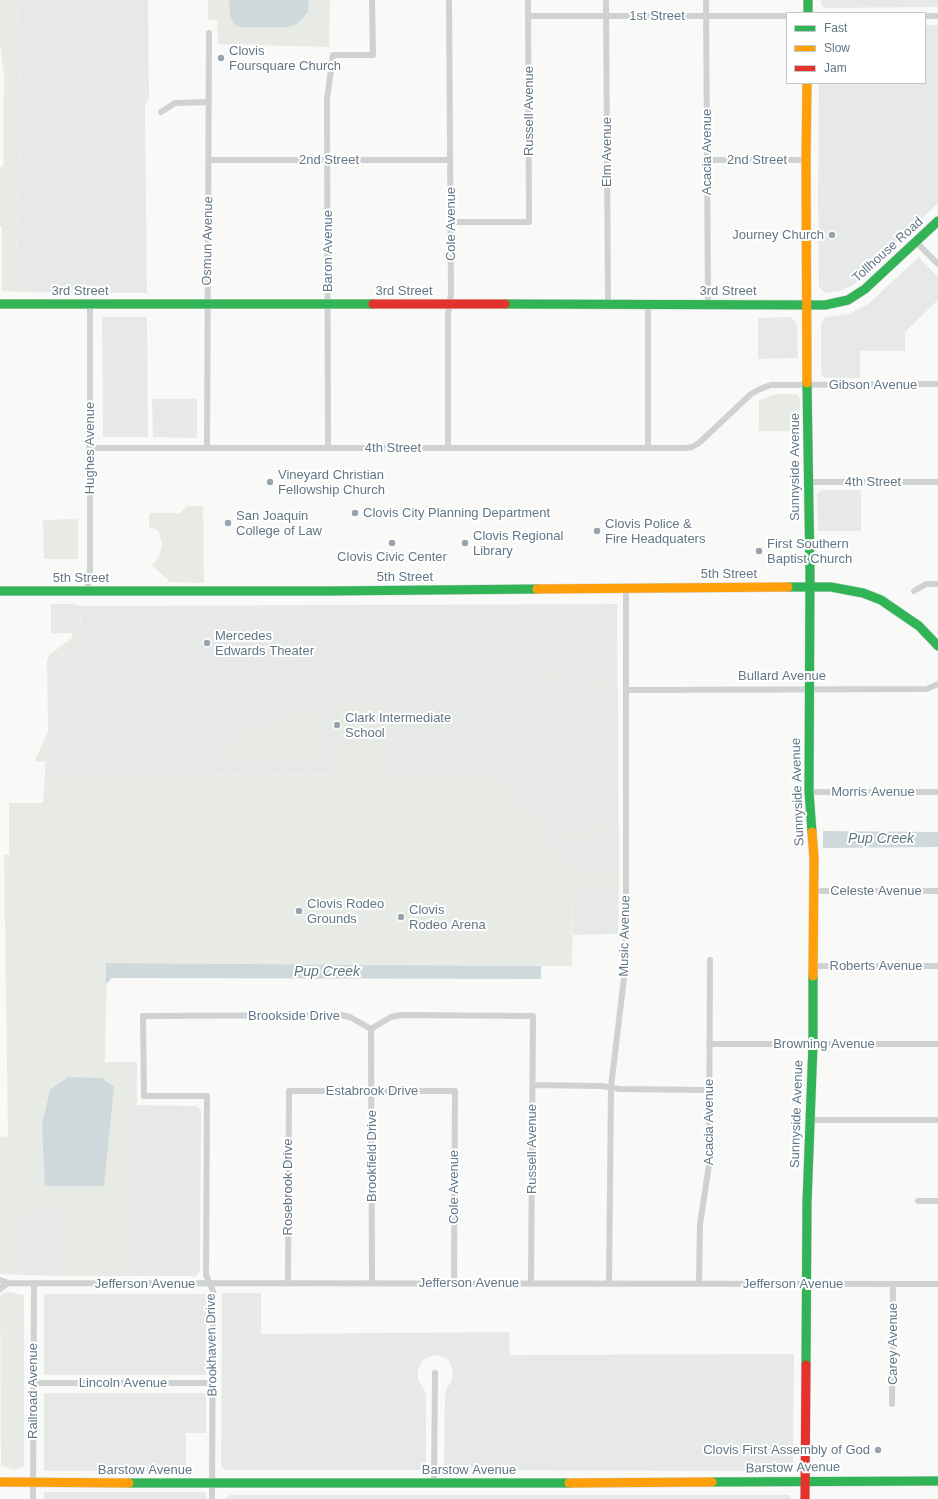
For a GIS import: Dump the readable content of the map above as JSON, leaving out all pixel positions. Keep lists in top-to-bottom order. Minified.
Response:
{"streets":{"main road":["Tollhouse Road","3rd Street","Sunnyside Avenue","5th Street","Barstow Avenue"],"street":["1st Street","Russell Avenue","Elm Avenue","Acacia Avenue","2nd Street","Cole Avenue","Osmun Avenue","Baron Avenue","Gibson Avenue","Hughes Avenue","4th Street","Bullard Avenue","Morris Avenue","Celeste Avenue","Music Avenue","Roberts Avenue","Brookside Drive","Browning Avenue","Estabrook Drive","Brookfield Drive","Rosebrook Drive","Jefferson Avenue","Carey Avenue","Brookhaven Drive","Lincoln Avenue","Railroad Avenue"]},"crossings":[["1st Street","Russell Avenue"],["1st Street","Elm Avenue"],["1st Street","Acacia Avenue"],["Russell Avenue","Cole Avenue"],["Russell Avenue","Brookside Drive"],["Russell Avenue","Brookfield Drive"],["Russell Avenue","Jefferson Avenue"],["Elm Avenue","3rd Street"],["Acacia Avenue","2nd Street"],["Acacia Avenue","3rd Street"],["Acacia Avenue","Browning Avenue"],["Acacia Avenue","Jefferson Avenue"],["2nd Street","Cole Avenue"],["2nd Street","Osmun Avenue"],["2nd Street","Baron Avenue"],["2nd Street","Sunnyside Avenue"],["Cole Avenue","3rd Street"],["Cole Avenue","4th Street"],["Cole Avenue","Estabrook Drive"],["Cole Avenue","Jefferson Avenue"],["Osmun Avenue","3rd Street"],["Osmun Avenue","4th Street"],["Tollhouse Road","3rd Street"],["Tollhouse Road","Sunnyside Avenue"],["Baron Avenue","3rd Street"],["Baron Avenue","4th Street"],["3rd Street","Hughes Avenue"],["3rd Street","Sunnyside Avenue"],["Gibson Avenue","4th Street"],["Gibson Avenue","Sunnyside Avenue"],["Hughes Avenue","4th Street"],["Hughes Avenue","5th Street"],["4th Street","Sunnyside Avenue"],["Sunnyside Avenue","5th Street"],["Sunnyside Avenue","Bullard Avenue"],["Sunnyside Avenue","Morris Avenue"],["Sunnyside Avenue","Celeste Avenue"],["Sunnyside Avenue","Roberts Avenue"],["Sunnyside Avenue","Browning Avenue"],["Sunnyside Avenue","Jefferson Avenue"],["Sunnyside Avenue","Barstow Avenue"],["5th Street","Music Avenue"],["Bullard Avenue","Music Avenue"],["Music Avenue","Jefferson Avenue"],["Brookside Drive","Brookfield Drive"],["Brookside Drive","Brookhaven Drive"],["Estabrook Drive","Brookfield Drive"],["Estabrook Drive","Rosebrook Drive"],["Brookfield Drive","Jefferson Avenue"],["Rosebrook Drive","Jefferson Avenue"],["Jefferson Avenue","Carey Avenue"],["Jefferson Avenue","Brookhaven Drive"],["Jefferson Avenue","Railroad Avenue"],["Brookhaven Drive","Lincoln Avenue"],["Brookhaven Drive","Barstow Avenue"],["Lincoln Avenue","Railroad Avenue"],["Railroad Avenue","Barstow Avenue"]],"water":["Pup Creek"],"places":["Clovis Foursquare Church","Journey Church","Vineyard Christian Fellowship Church","Clovis City Planning Department","San Joaquin College of Law","Clovis Police & Fire Headquaters","Clovis Civic Center","Clovis Regional Library","First Southern Baptist Church","Mercedes Edwards Theater","Clark Intermediate School","Clovis Rodeo Grounds","Clovis Rodeo Arena","Clovis First Assembly of God"],"legend":["Fast","Slow","Jam"]}
